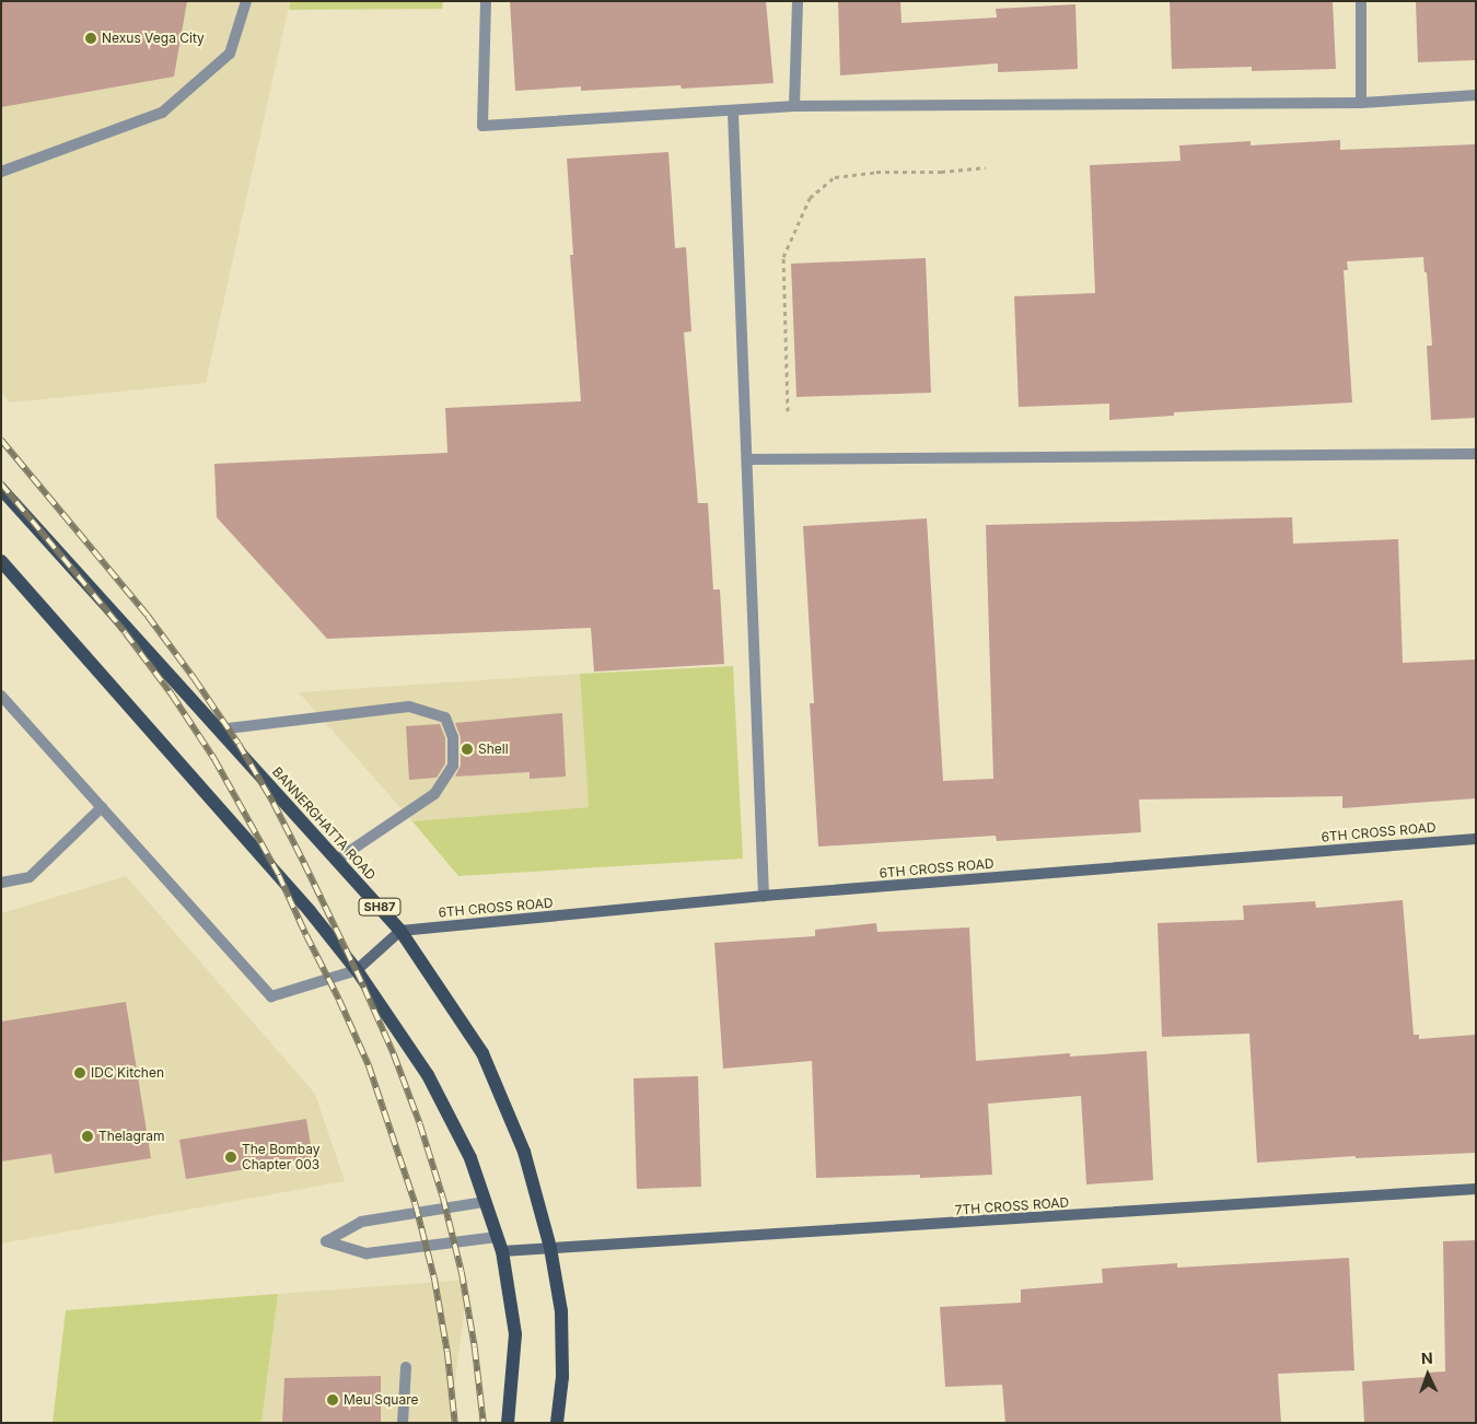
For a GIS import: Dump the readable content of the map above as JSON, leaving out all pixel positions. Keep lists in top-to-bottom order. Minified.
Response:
{"streets":{"main road":["BANNERGHATTA ROAD","6TH CROSS ROAD","SH87","7TH CROSS ROAD"]},"crossings":[["BANNERGHATTA ROAD","6TH CROSS ROAD"],["BANNERGHATTA ROAD","7TH CROSS ROAD"]],"places":["Nexus Vega City","Shell","IDC Kitchen","Thelagram","The Bombay Chapter 003","Meu Square"],"north":"top"}
